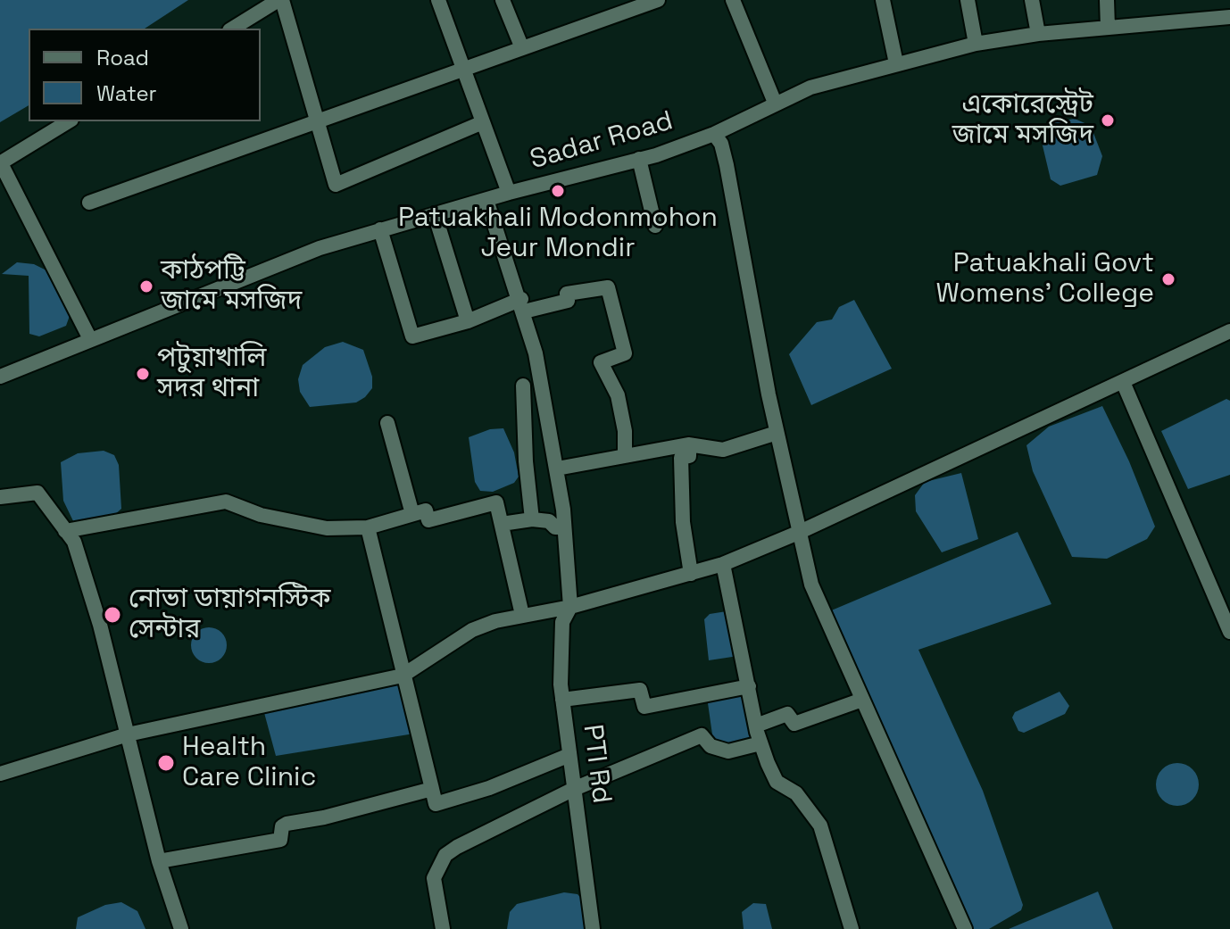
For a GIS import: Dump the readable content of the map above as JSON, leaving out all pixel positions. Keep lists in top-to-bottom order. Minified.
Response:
{"streets":{"street":["Sadar Road","PTI Rd"]},"places":["একোরেস্ট্রেট জামে মসজিদ","Patuakhali Modonmohon Jeur Mondir","Patuakhali Govt Womens' College","কাঠপট্টি জামে মসজিদ","পটুয়াখালি সদর থানা","নোভা ডায়াগনস্টিক সেন্টার","Health Care Clinic"],"legend":["Road","Water"]}
